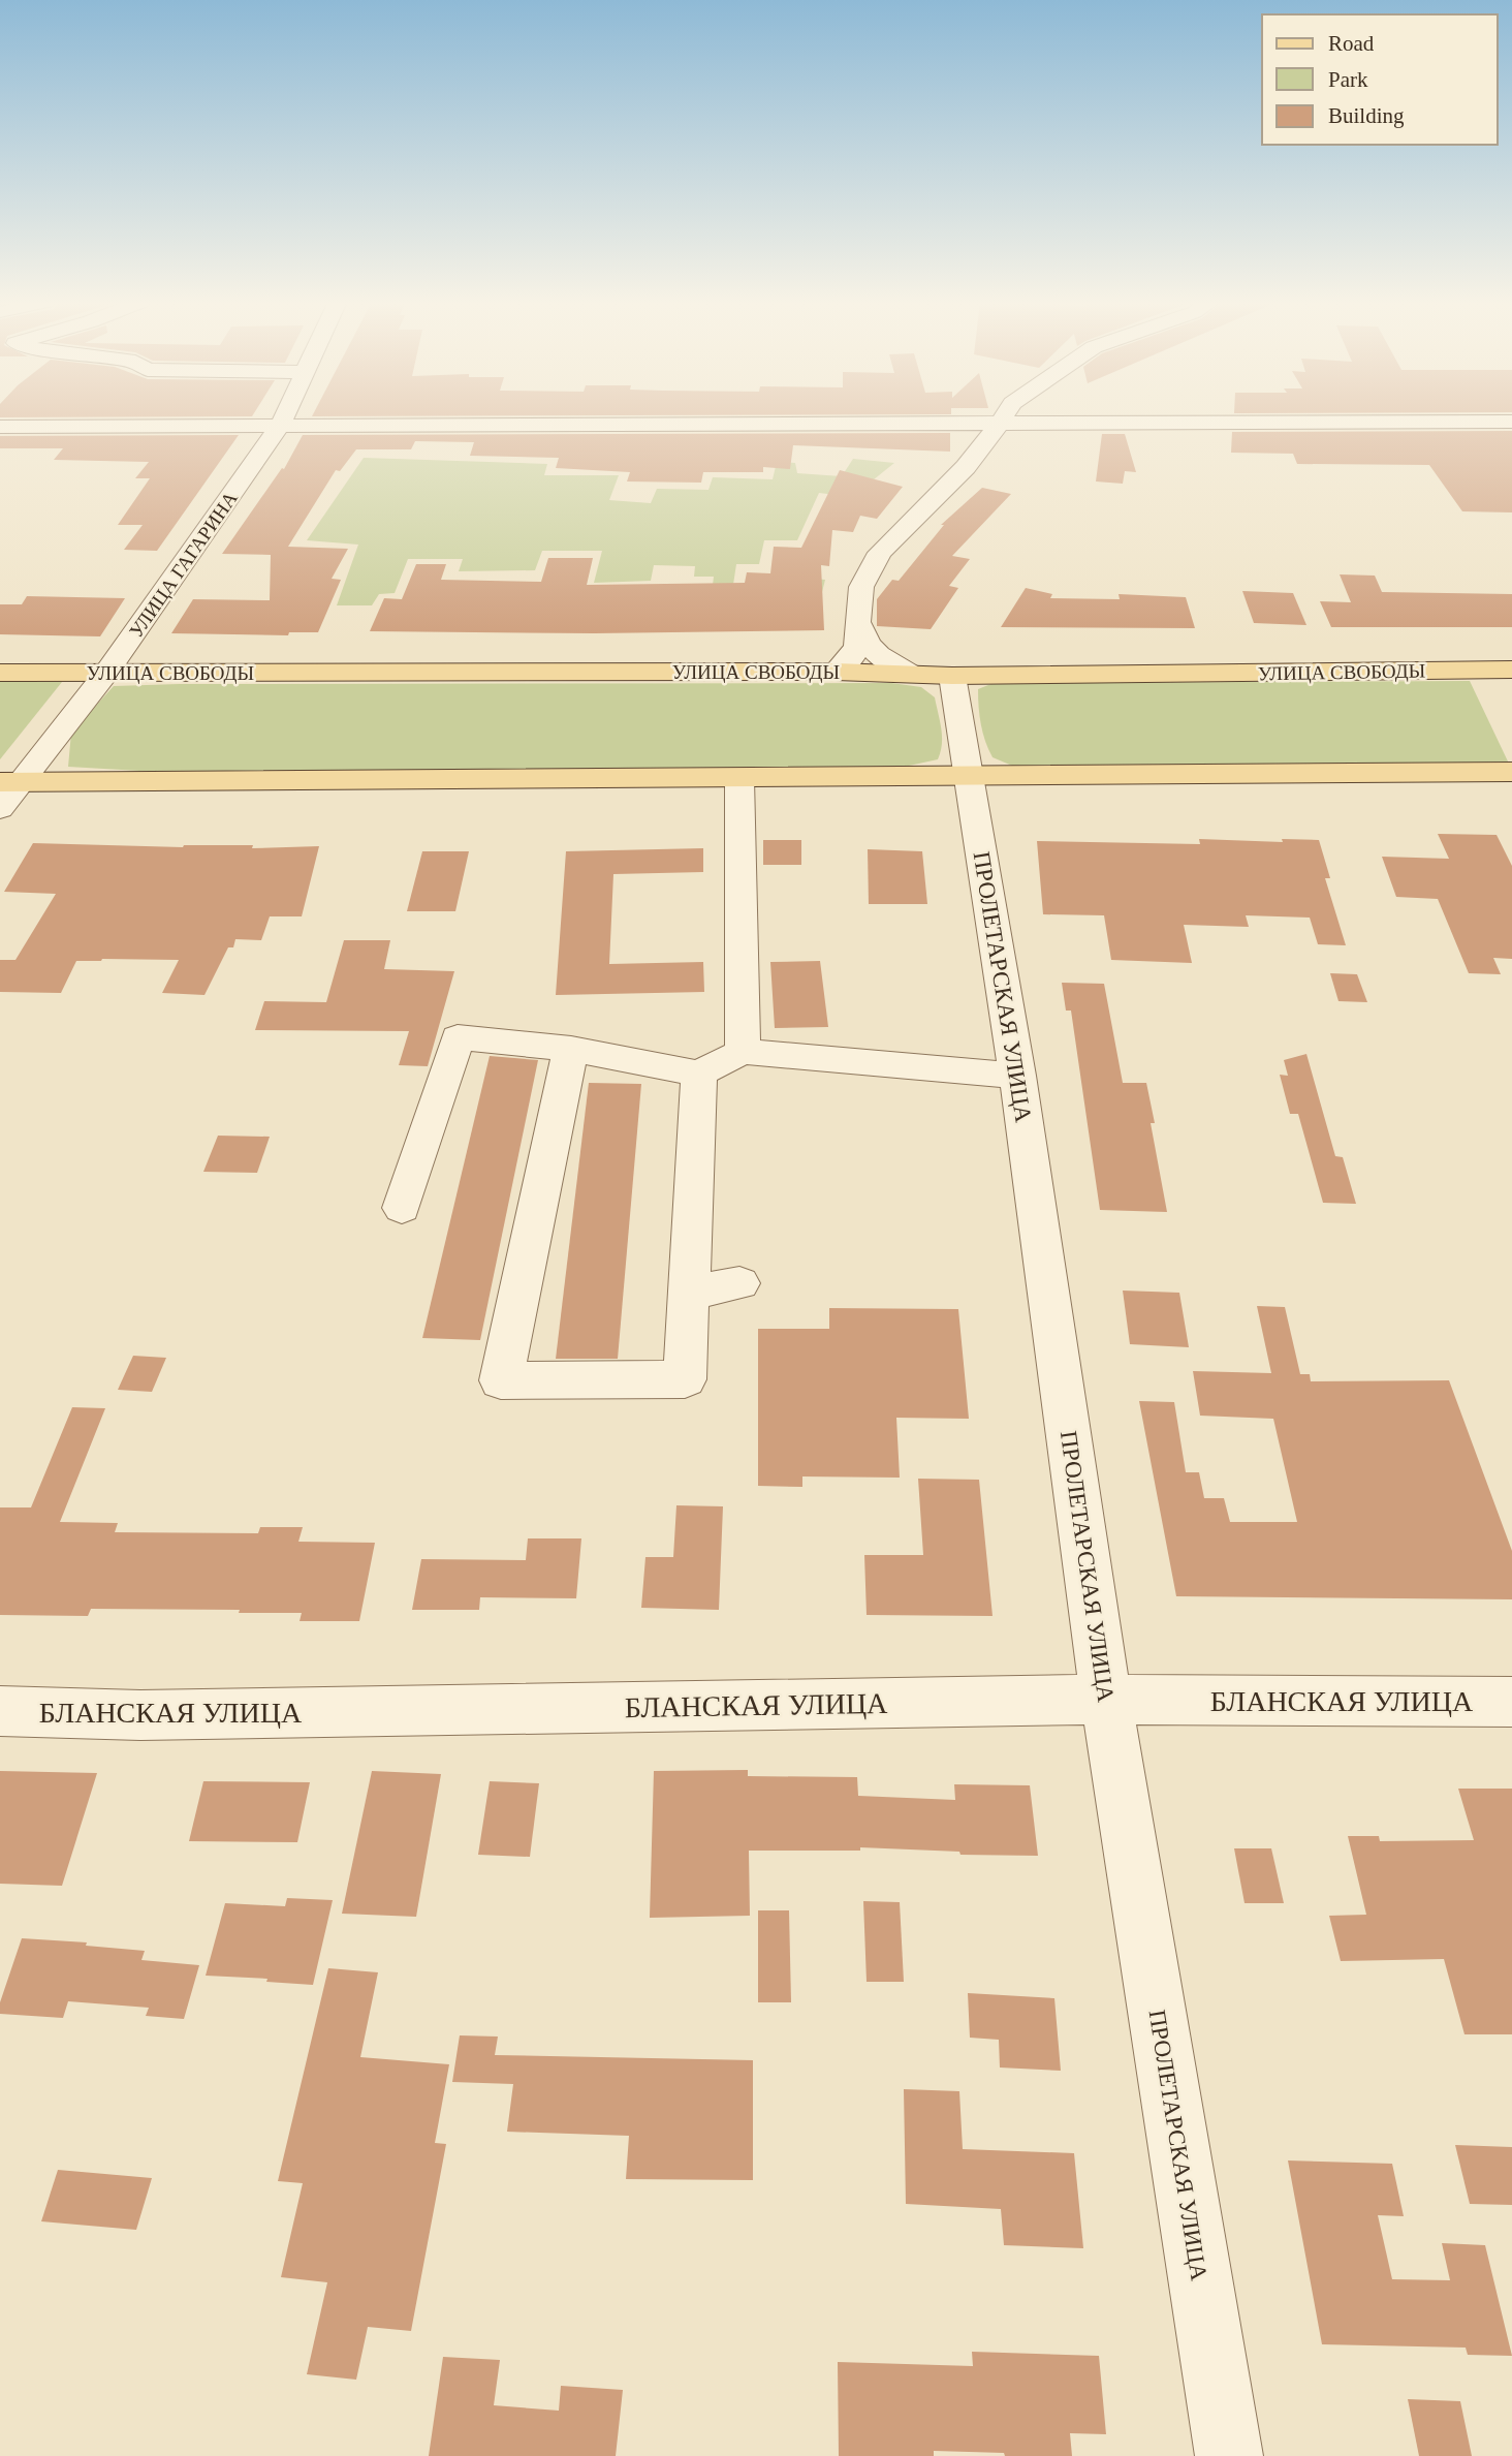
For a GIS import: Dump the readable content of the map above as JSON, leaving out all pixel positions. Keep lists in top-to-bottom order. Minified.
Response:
{"streets":{"main road":["УЛИЦА СВОБОДЫ"],"street":["УЛИЦА ГАГАРИНА","ПРОЛЕТАРСКАЯ УЛИЦА","БЛАНСКАЯ УЛИЦА"]},"crossings":[["УЛИЦА ГАГАРИНА","УЛИЦА СВОБОДЫ"],["УЛИЦА СВОБОДЫ","ПРОЛЕТАРСКАЯ УЛИЦА"],["ПРОЛЕТАРСКАЯ УЛИЦА","БЛАНСКАЯ УЛИЦА"]],"legend":["Road","Park","Building"]}
